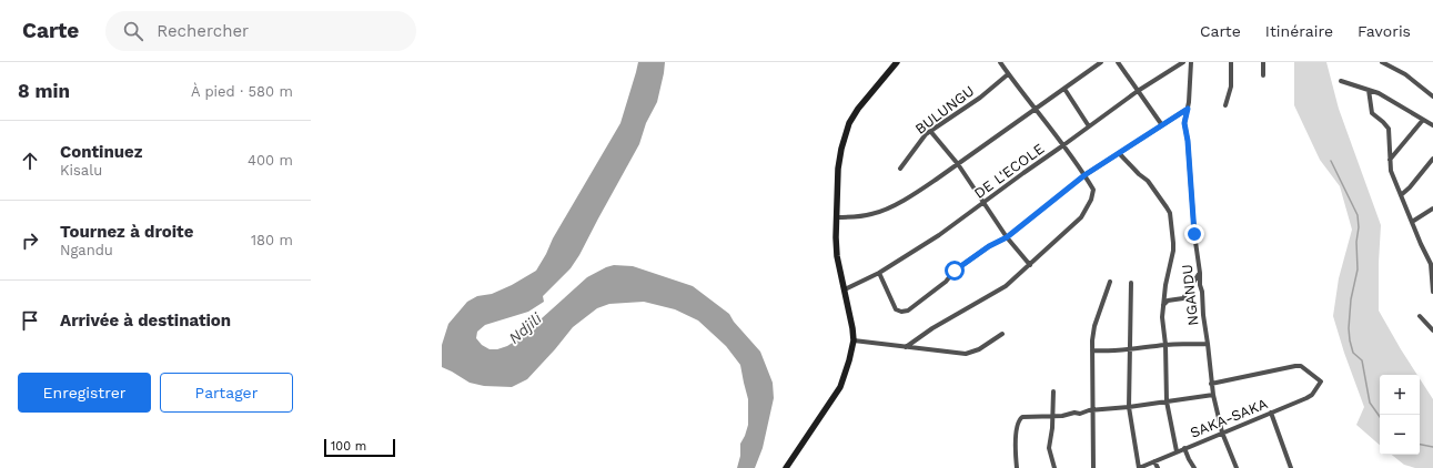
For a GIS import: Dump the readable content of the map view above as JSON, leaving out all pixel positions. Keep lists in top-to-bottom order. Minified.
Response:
{"streets":{"street":["BULUNGU","DE L'ECOLE","NGANDU","SAKA-SAKA"]},"crossings":[["NGANDU","SAKA-SAKA"]],"water":["Ndjili"],"scale_bar":"100 m","page":{"header":"Carte","search":"Rechercher","nav":["Carte","Itinéraire","Favoris"],"heading":["8 min","À pied · 580 m"],"list":[["Continuez","Kisalu","400 m"],["Tournez à droite","Ngandu","180 m"],"Arrivée à destination"],"buttons":["Enregistrer","Partager"],"map_buttons":["+","−"],"scale":"100 m"}}
